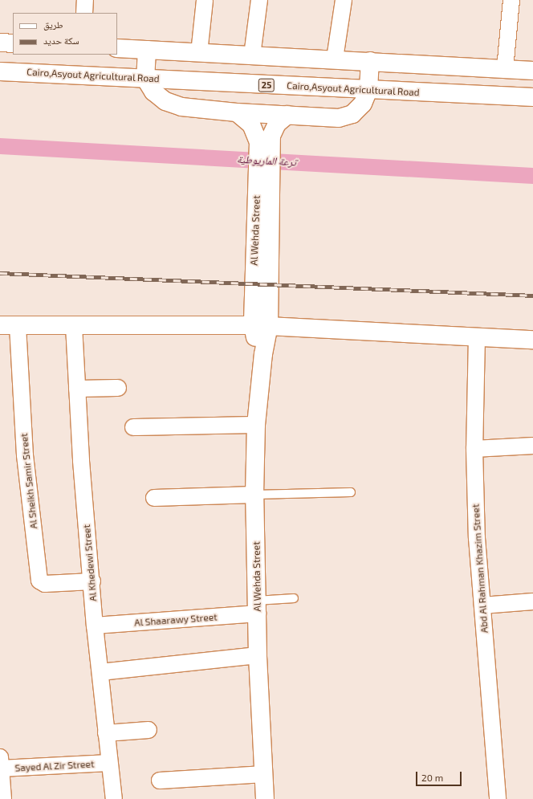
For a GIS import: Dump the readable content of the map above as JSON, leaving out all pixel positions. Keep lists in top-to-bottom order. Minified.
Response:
{"streets":{"main road":["Cairo,Asyout Agricultural Road","25","Al Wehda Street"],"street":["Al Sheikh Samir Street","Al Khedewi Street","Abd Al Rahman Khazim Street","Al Shaarawy Street","Sayed Al Zir Street"]},"crossings":[["Al Wehda Street","Al Shaarawy Street"],["Al Sheikh Samir Street","Al Khedewi Street"],["Al Khedewi Street","Al Shaarawy Street"],["Al Khedewi Street","Sayed Al Zir Street"]],"water":["ترعة الماريوطية"],"legend":["طريق","سكة حديد"],"scale_bar":"20 m"}
